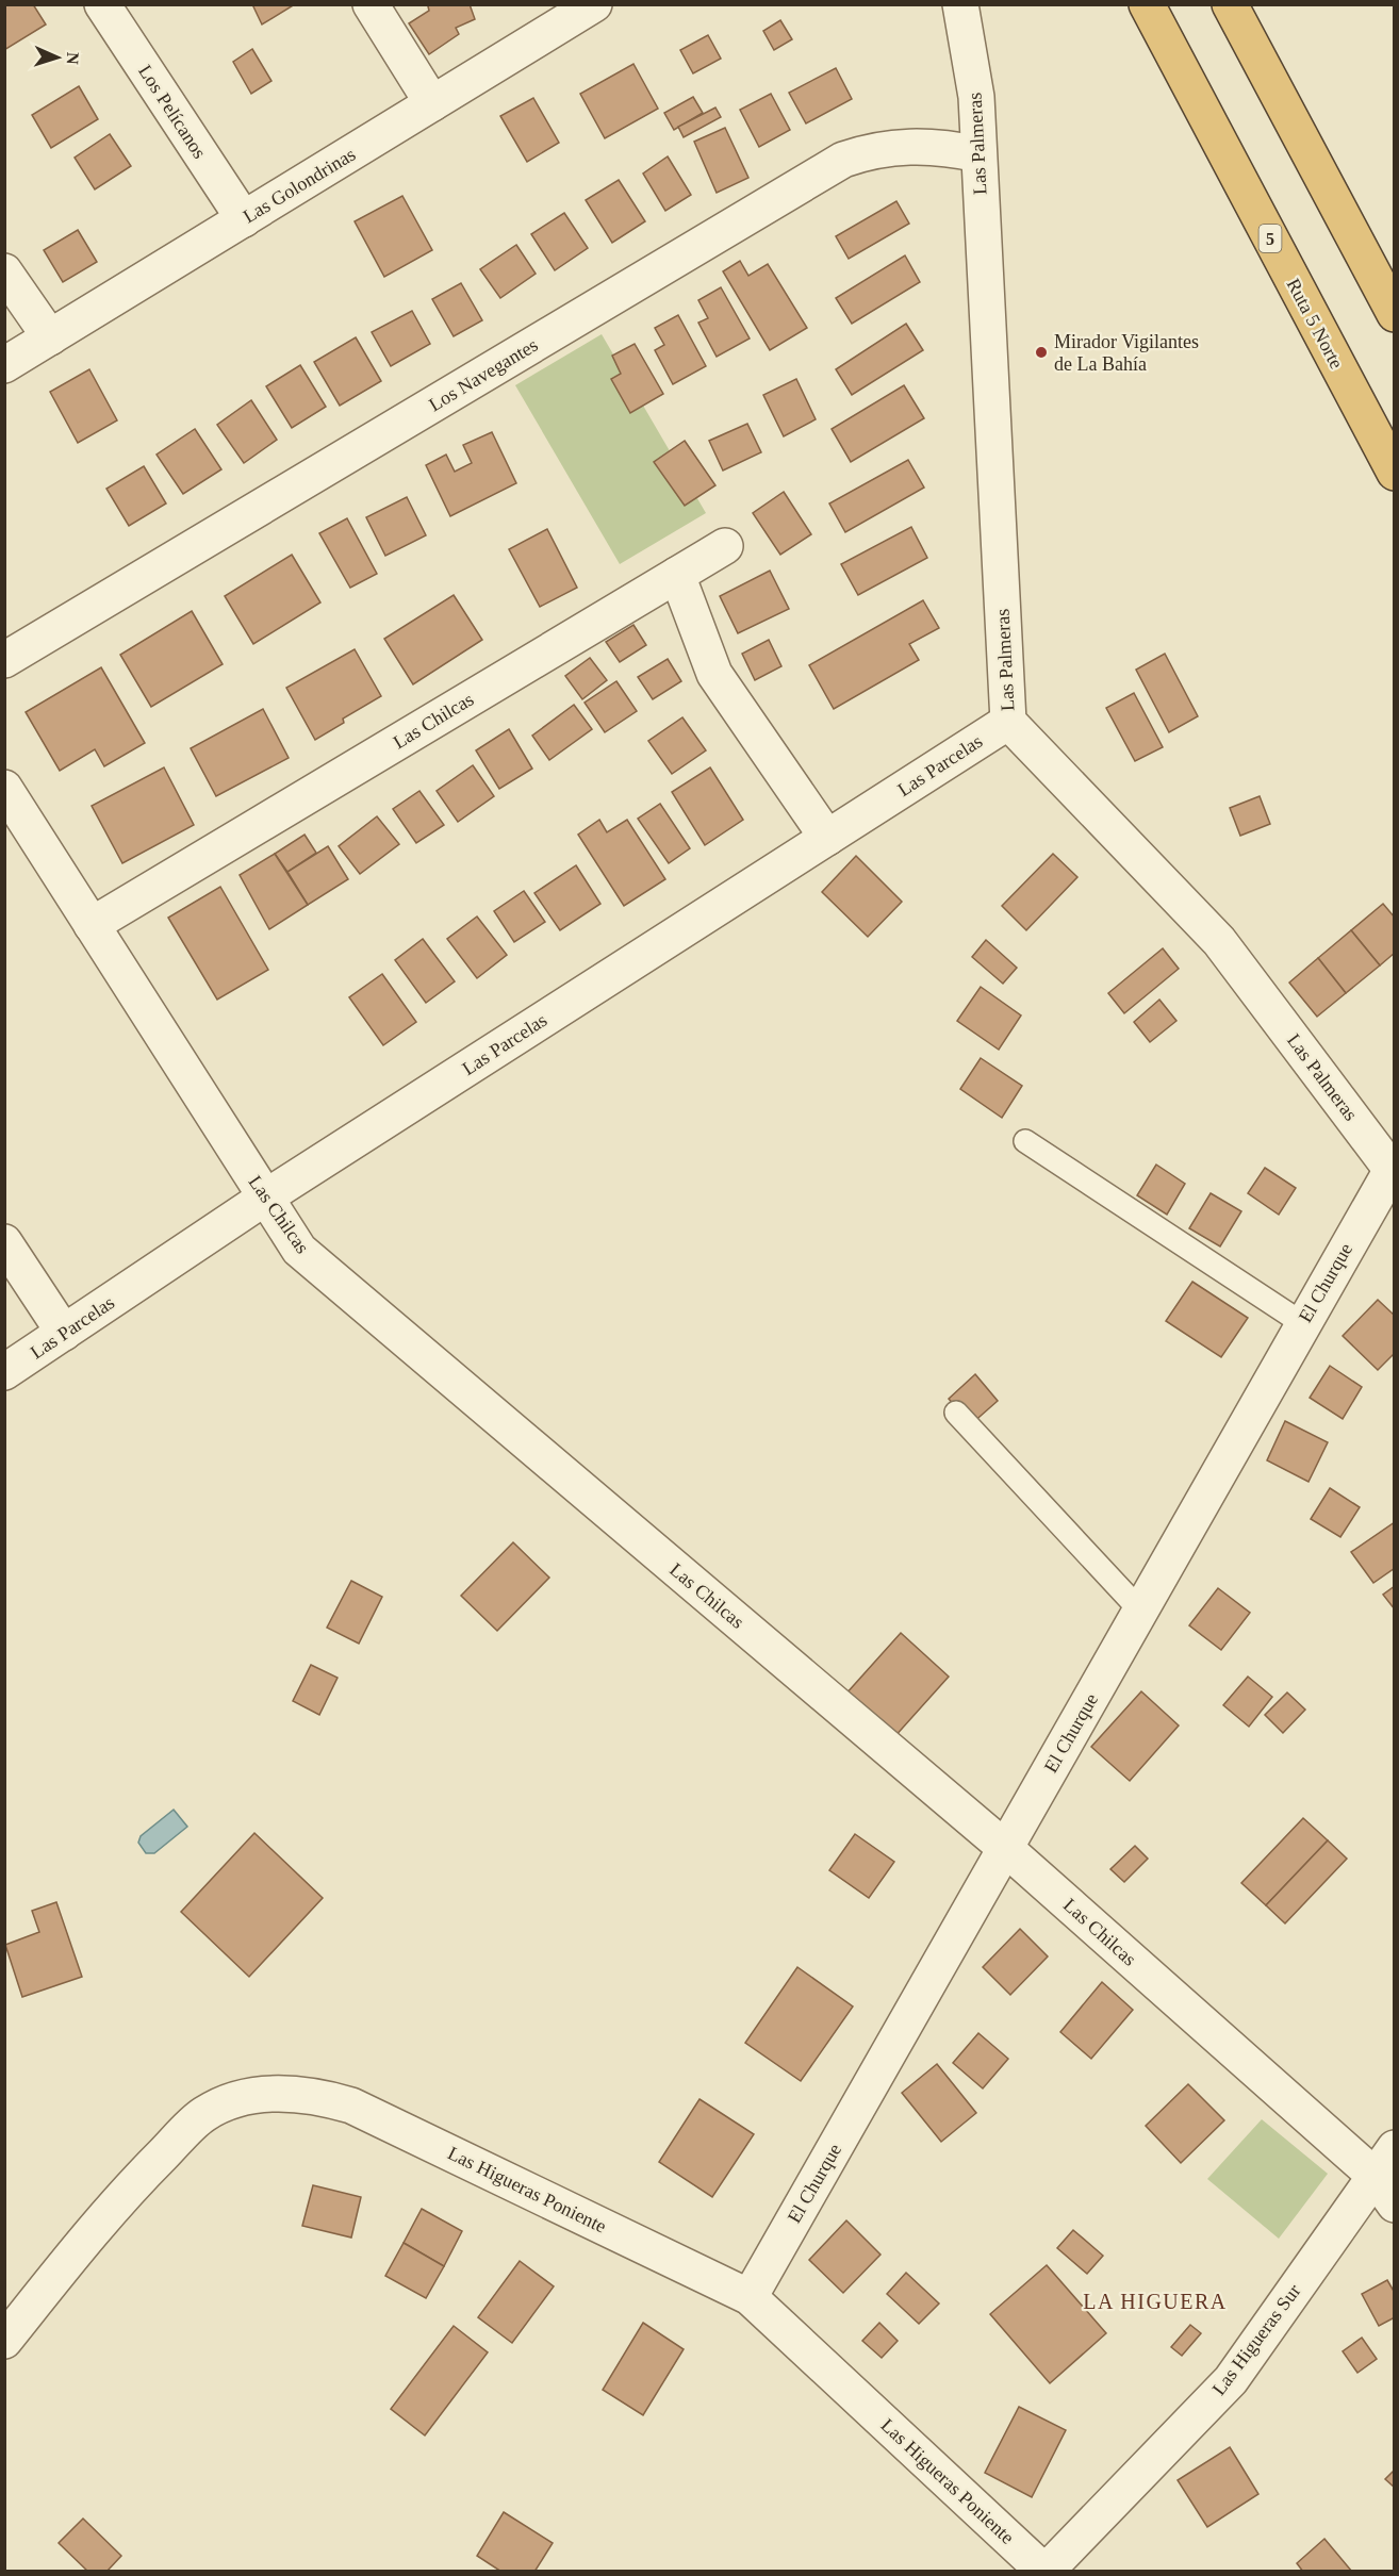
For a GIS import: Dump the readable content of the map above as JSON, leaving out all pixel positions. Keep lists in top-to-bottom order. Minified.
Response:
{"streets":{"highway":["5","Ruta 5 Norte"],"street":["Los Pelícanos","Las Palmeras","Las Golondrinas","Los Navegantes","Las Chilcas","Las Parcelas","El Churque","Las Higueras Poniente","Las Higueras Sur"]},"crossings":[["Los Pelícanos","Las Golondrinas"],["Las Palmeras","Los Navegantes"],["Las Palmeras","Las Parcelas"],["Las Palmeras","El Churque"],["Las Chilcas","Las Parcelas"],["Las Chilcas","El Churque"],["Las Chilcas","Las Higueras Sur"],["El Churque","Las Higueras Poniente"],["Las Higueras Poniente","Las Higueras Sur"]],"districts":["LA HIGUERA"],"places":["Mirador Vigilantes de La Bahía"],"north":"right"}
